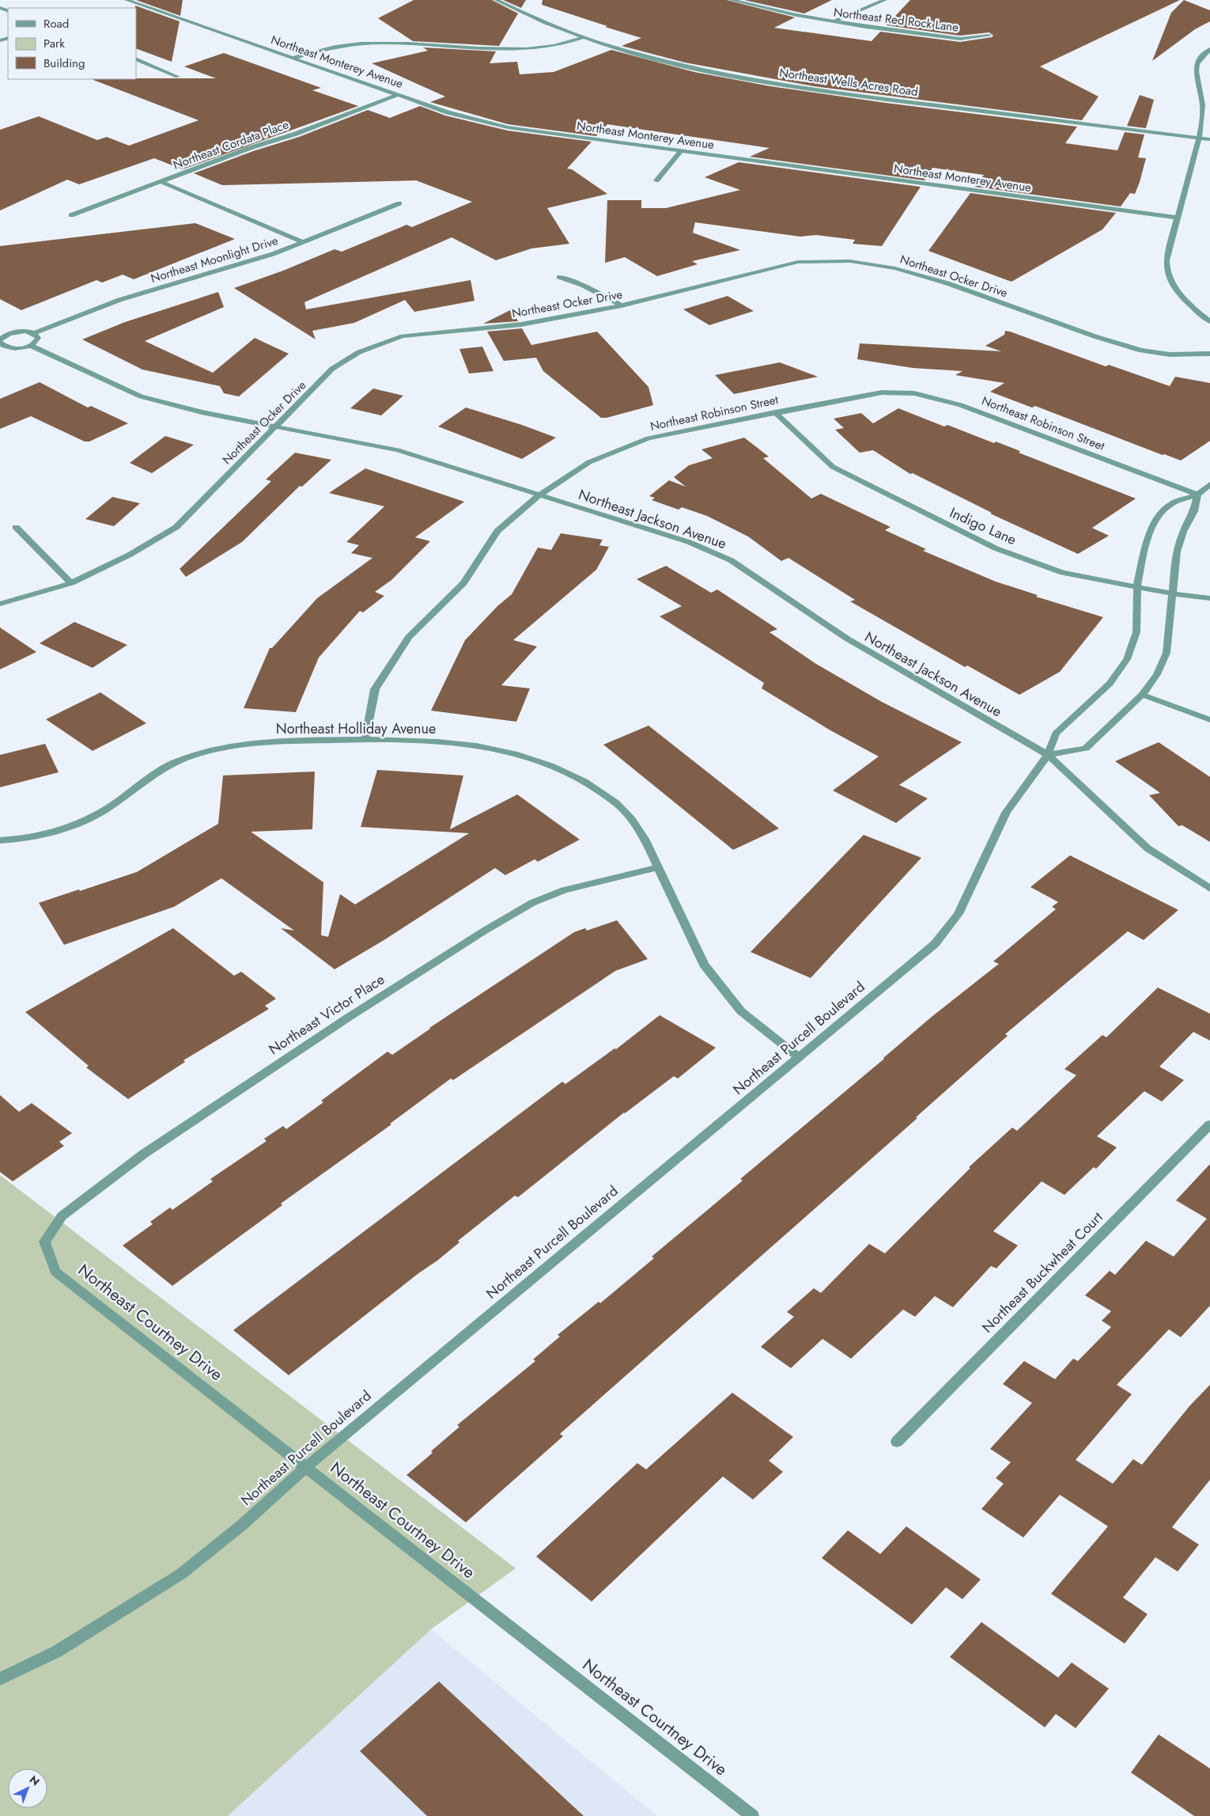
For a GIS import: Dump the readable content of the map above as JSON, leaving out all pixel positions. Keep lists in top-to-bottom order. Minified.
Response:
{"streets":{"street":["Northeast Red Rock Lane","Northeast Monterey Avenue","Northeast Wells Acres Road","Northeast Cordata Place","Northeast Moonlight Drive","Northeast Ocker Drive","Northeast Robinson Street","Northeast Jackson Avenue","Indigo Lane","Northeast Holliday Avenue","Northeast Victor Place","Northeast Purcell Boulevard","Northeast Buckwheat Court","Northeast Courtney Drive"]},"crossings":[["Northeast Monterey Avenue","Northeast Cordata Place"],["Northeast Ocker Drive","Northeast Jackson Avenue"],["Northeast Robinson Street","Northeast Jackson Avenue"],["Northeast Robinson Street","Indigo Lane"],["Northeast Robinson Street","Northeast Holliday Avenue"],["Northeast Robinson Street","Northeast Purcell Boulevard"],["Northeast Jackson Avenue","Northeast Purcell Boulevard"],["Indigo Lane","Northeast Purcell Boulevard"],["Northeast Holliday Avenue","Northeast Victor Place"],["Northeast Holliday Avenue","Northeast Purcell Boulevard"],["Northeast Victor Place","Northeast Courtney Drive"],["Northeast Purcell Boulevard","Northeast Courtney Drive"]],"legend":["Road","Park","Building"],"north":"top right"}
